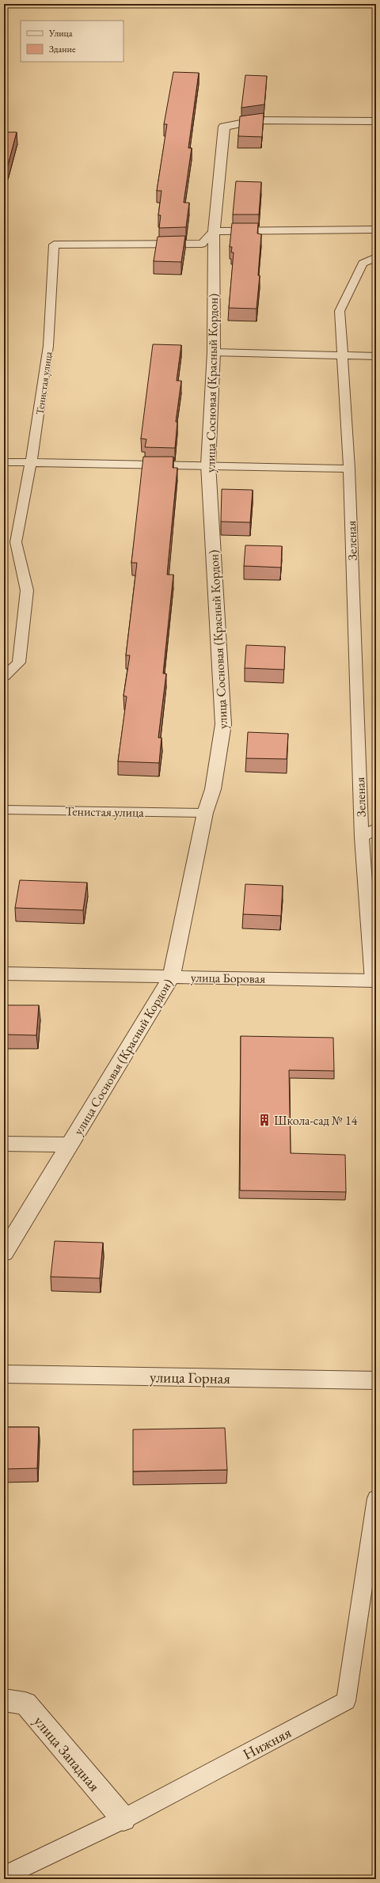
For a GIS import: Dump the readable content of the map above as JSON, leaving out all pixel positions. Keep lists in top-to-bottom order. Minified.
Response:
{"streets":{"street":["улица Сосновая (Красный Кордон)","улица Боровая","улица Горная","улица Западная"],"lane":["Тенистая улица","Зеленая","Нижняя"]},"crossings":[["Тенистая улица","улица Сосновая (Красный Кордон)"],["улица Сосновая (Красный Кордон)","улица Боровая"],["Зеленая","улица Боровая"],["Нижняя","улица Западная"]],"places":{"building":["Школа-сад № 14"]},"legend":["Улица","Здание"]}
